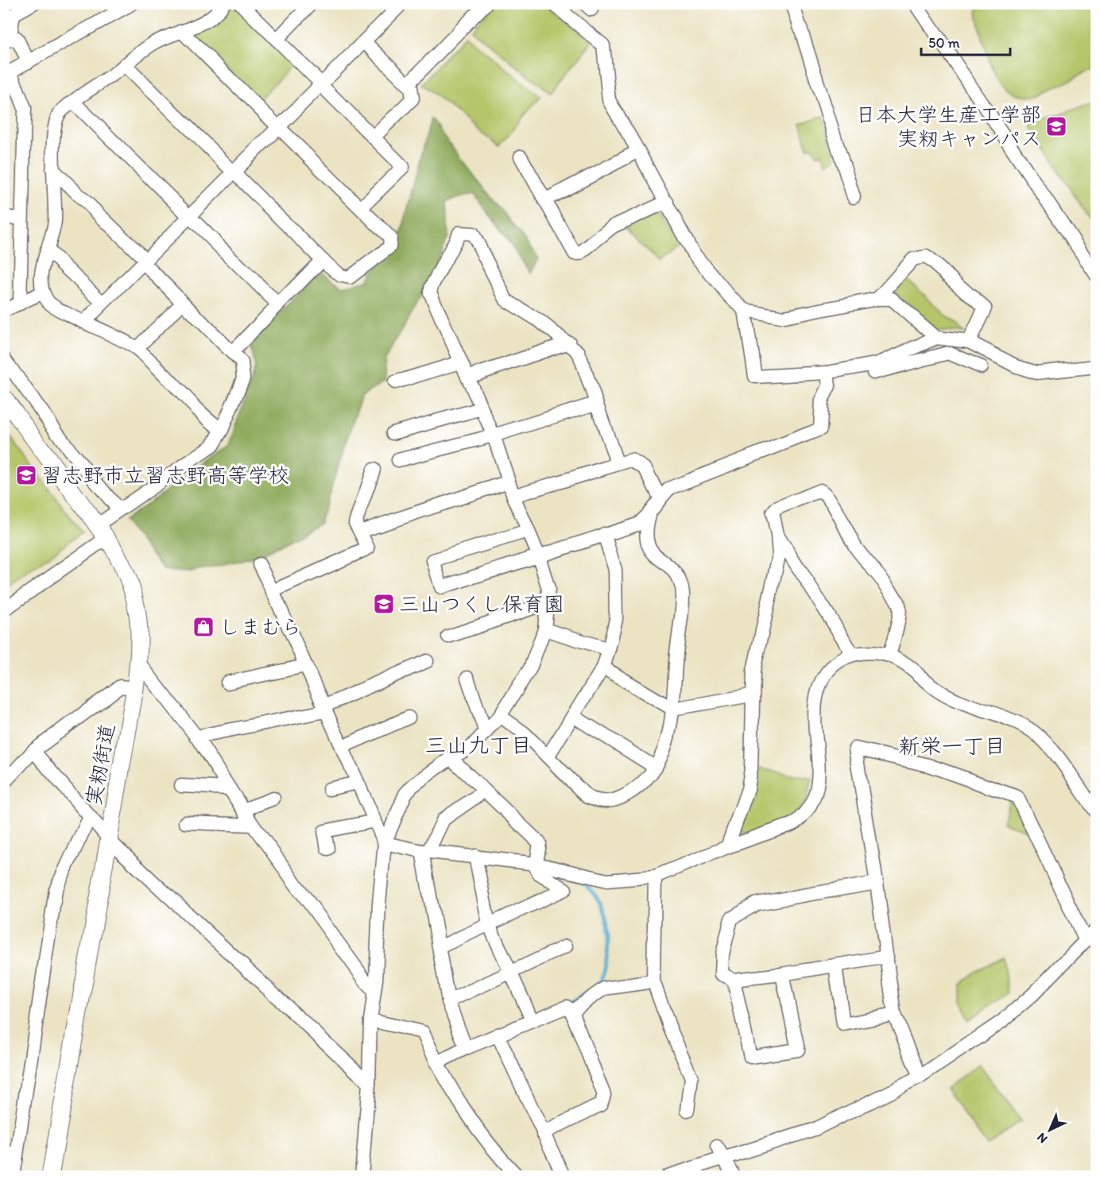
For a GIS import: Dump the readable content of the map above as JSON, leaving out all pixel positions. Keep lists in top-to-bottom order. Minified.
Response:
{"streets":{"main road":["実籾街道"]},"districts":["三山九丁目","新栄一丁目"],"places":{"school or university":["日本大学生産工学部 実籾キャンパス","習志野市立習志野高等学校","三山つくし保育園"],"shop":["しまむら"]},"scale_bar":"50 m","north":"bottom left"}
